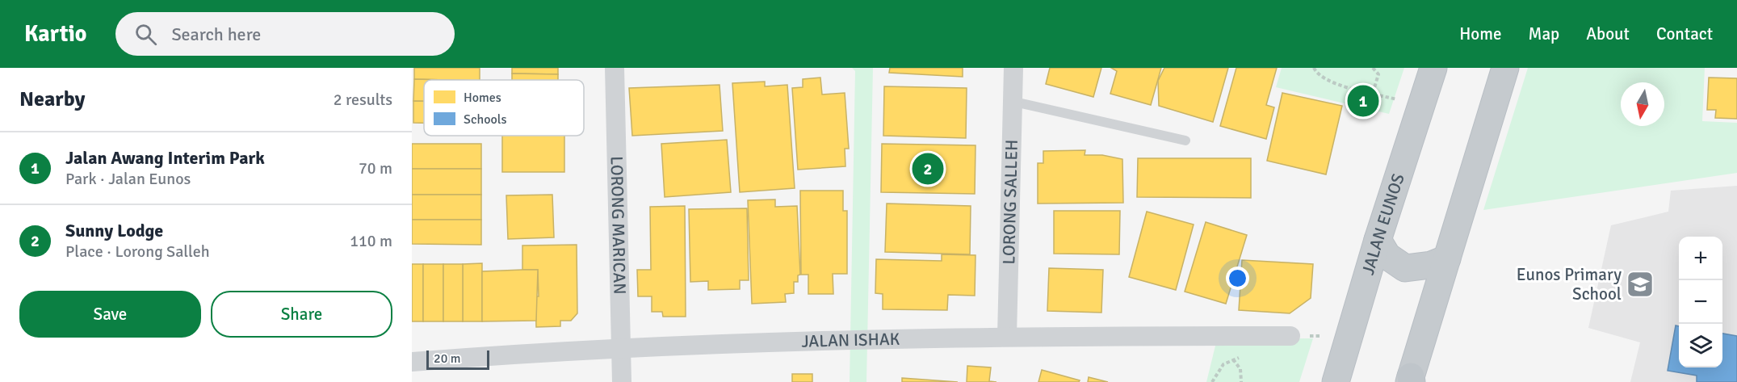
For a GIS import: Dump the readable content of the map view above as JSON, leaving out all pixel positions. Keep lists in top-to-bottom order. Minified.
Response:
{"streets":{"highway":["JALAN EUNOS"],"street":["LORONG SALLEH","LORONG MARICAN","JALAN ISHAK"]},"crossings":[["LORONG SALLEH","JALAN ISHAK"],["LORONG MARICAN","JALAN ISHAK"]],"places":{"school or university":["Eunos Primary School"]},"legend":["Homes","Schools"],"scale_bar":"20 m","north":"bottom","page":{"header":"Kartio","search":"Search here","nav":["Home","Map","About","Contact"],"heading":["Nearby","2 results"],"pins":["1","2"],"list":[{"mark":"1","name":"Jalan Awang Interim Park","note":"Park · Jalan Eunos","value":"70 m"},{"mark":"2","name":"Sunny Lodge","note":"Place · Lorong Salleh","value":"110 m"}],"map_buttons":["+","−"],"buttons":["Save","Share"],"scale":"20 m"}}
